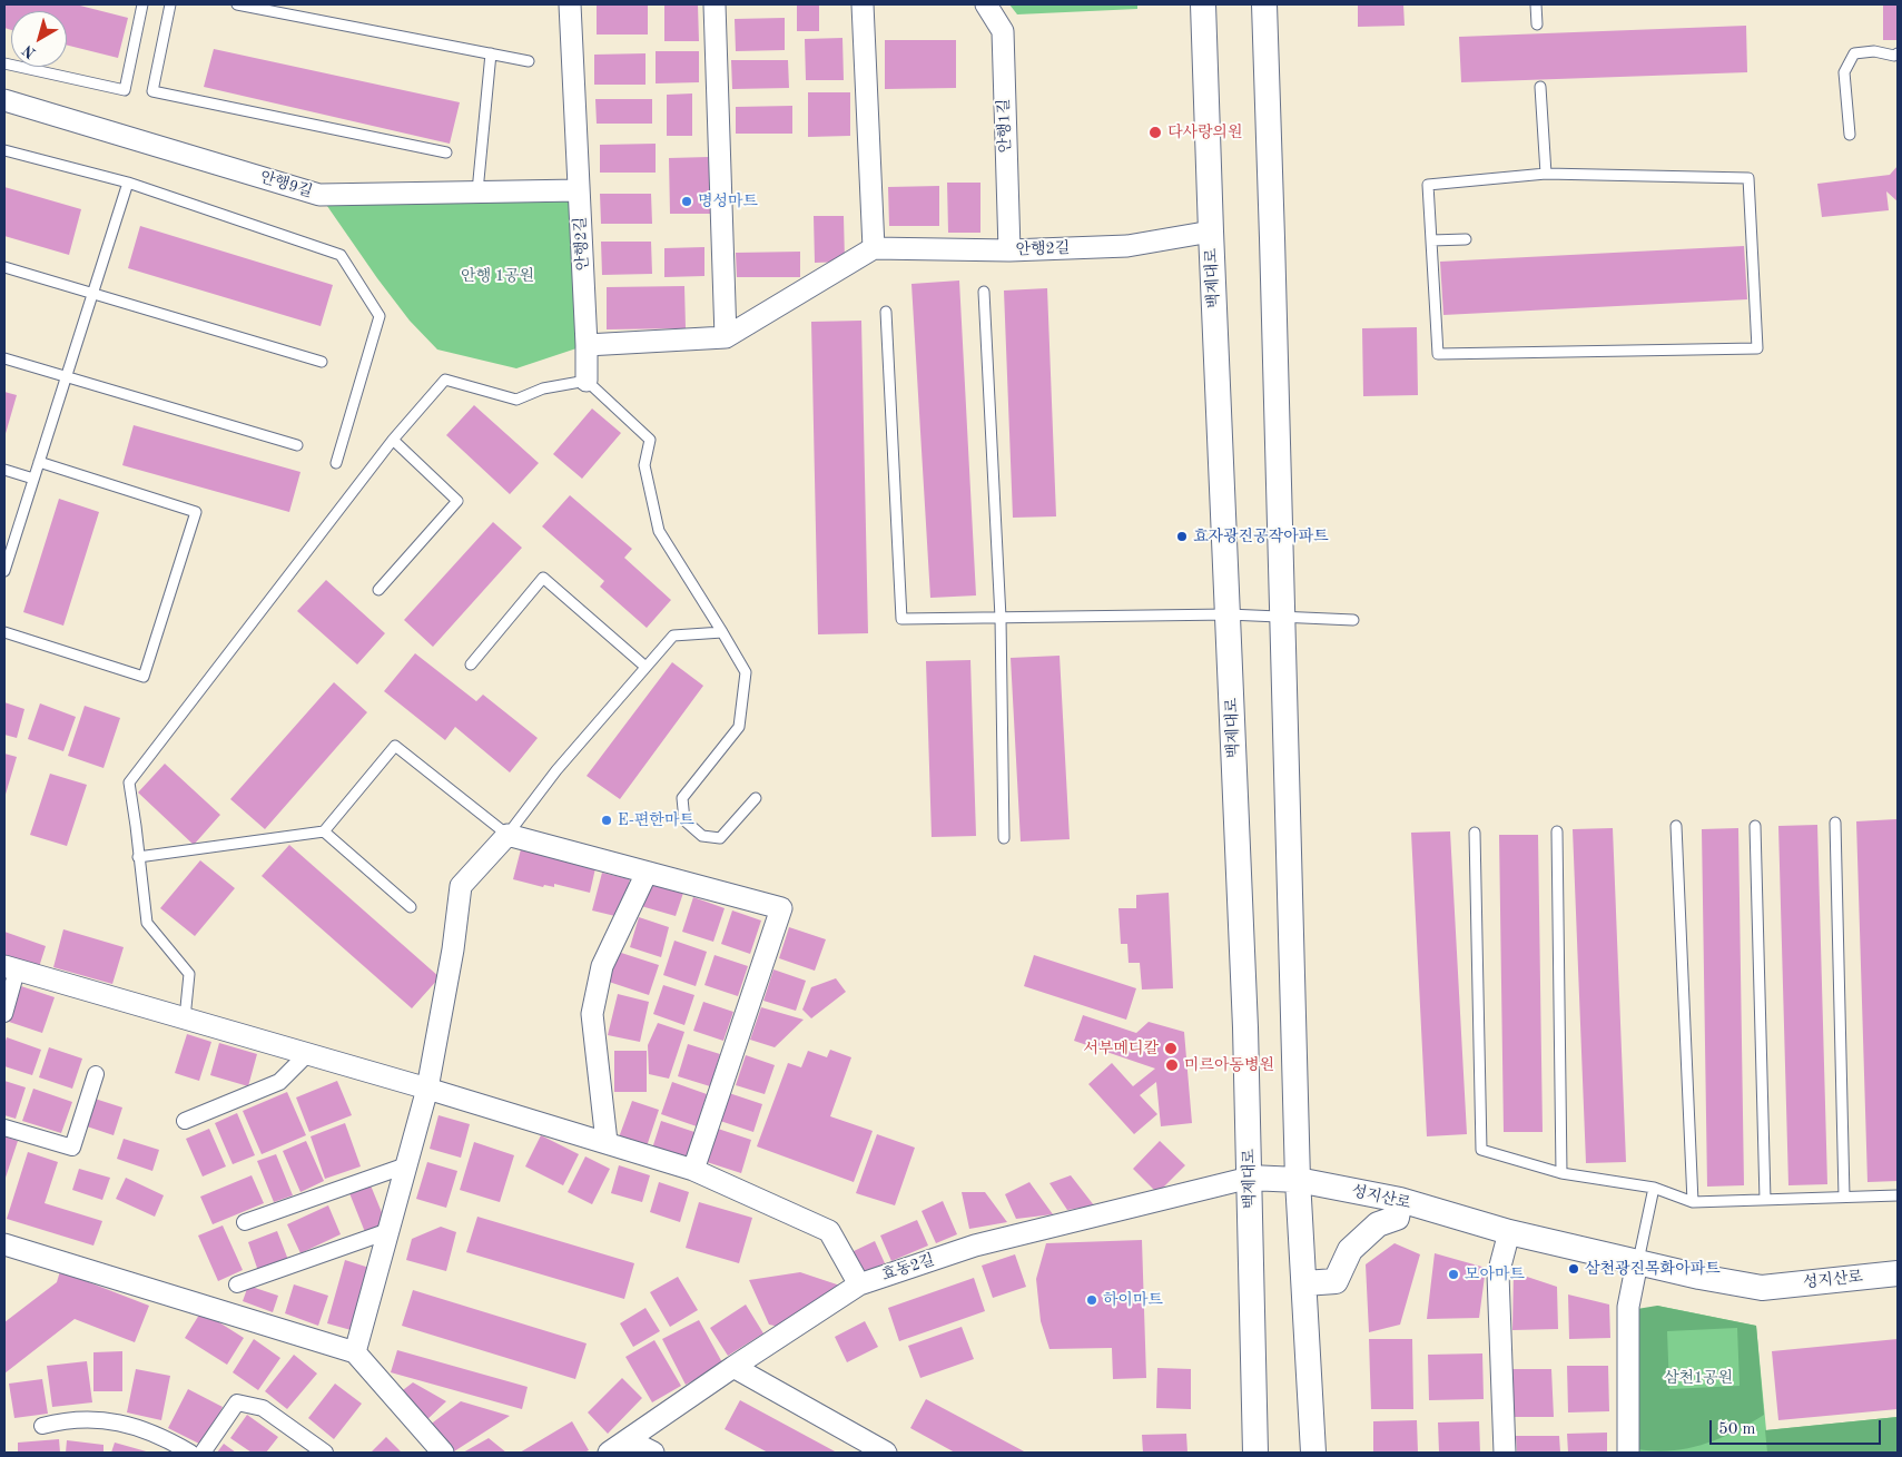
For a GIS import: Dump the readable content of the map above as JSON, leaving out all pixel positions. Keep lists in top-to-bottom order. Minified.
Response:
{"streets":{"street":["안행1길","안행9길","안행2길","백제대로","성지산로","효동2길"]},"crossings":[["안행1길","안행2길"],["안행9길","안행2길"],["안행2길","백제대로"],["백제대로","성지산로"],["백제대로","효동2길"],["성지산로","효동2길"]],"parks":["안행 1공원","삼천1공원"],"places":["다사랑의원","명성마트","효자광진공작아파트","E-편한마트","서부메디칼","미르아동병원","삼천광진목화아파트","모아마트","하이마트"],"scale_bar":"50 m","north":"bottom left"}
